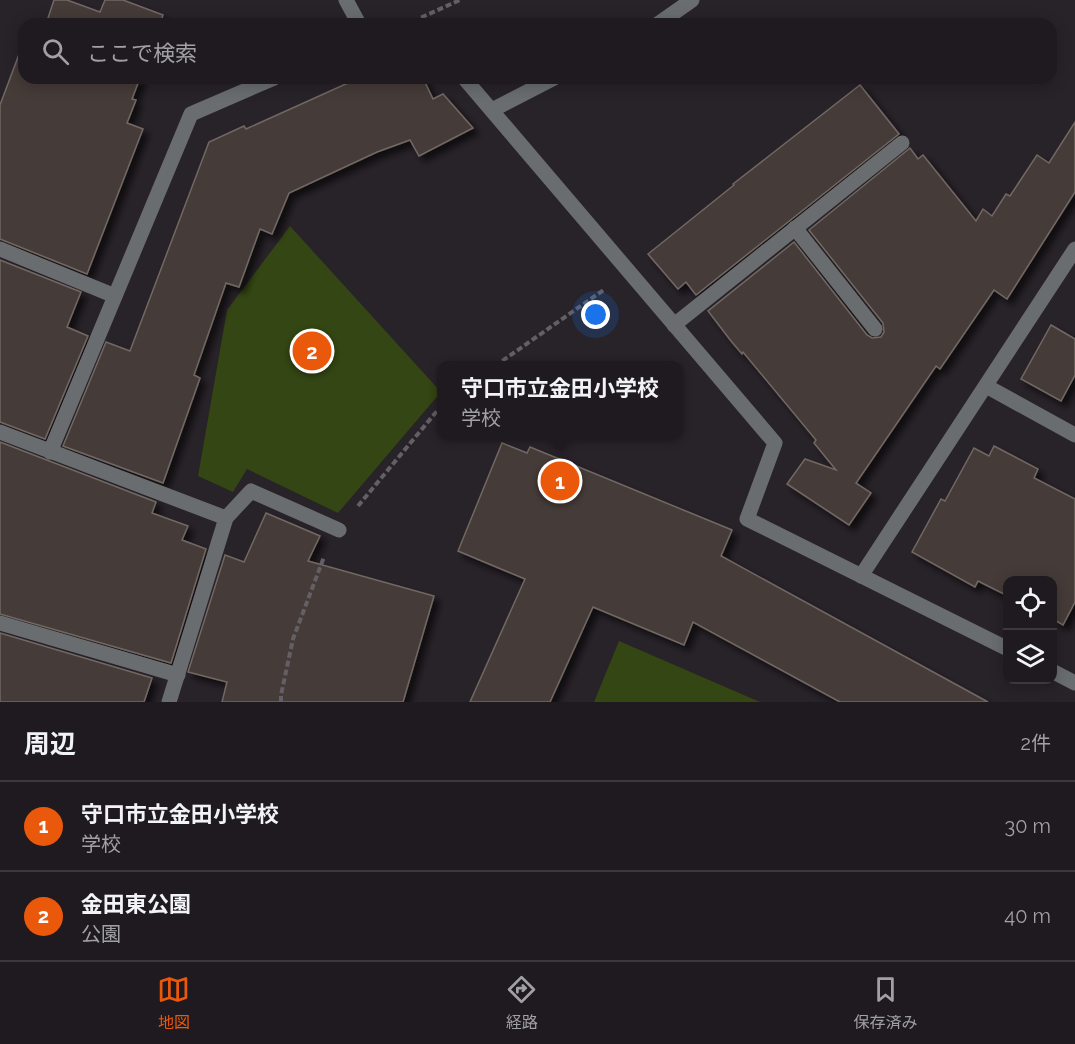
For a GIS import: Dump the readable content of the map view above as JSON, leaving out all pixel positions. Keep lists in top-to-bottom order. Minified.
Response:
{"page":{"search":"ここで検索","pins":["2","1"],"popup":["守口市立金田小学校","学校"],"heading":["周辺","2件"],"list":[{"mark":"1","name":"守口市立金田小学校","note":"学校","value":"30 m"},{"mark":"2","name":"金田東公園","note":"公園","value":"40 m"}],"nav":["地図","経路","保存済み"]}}
